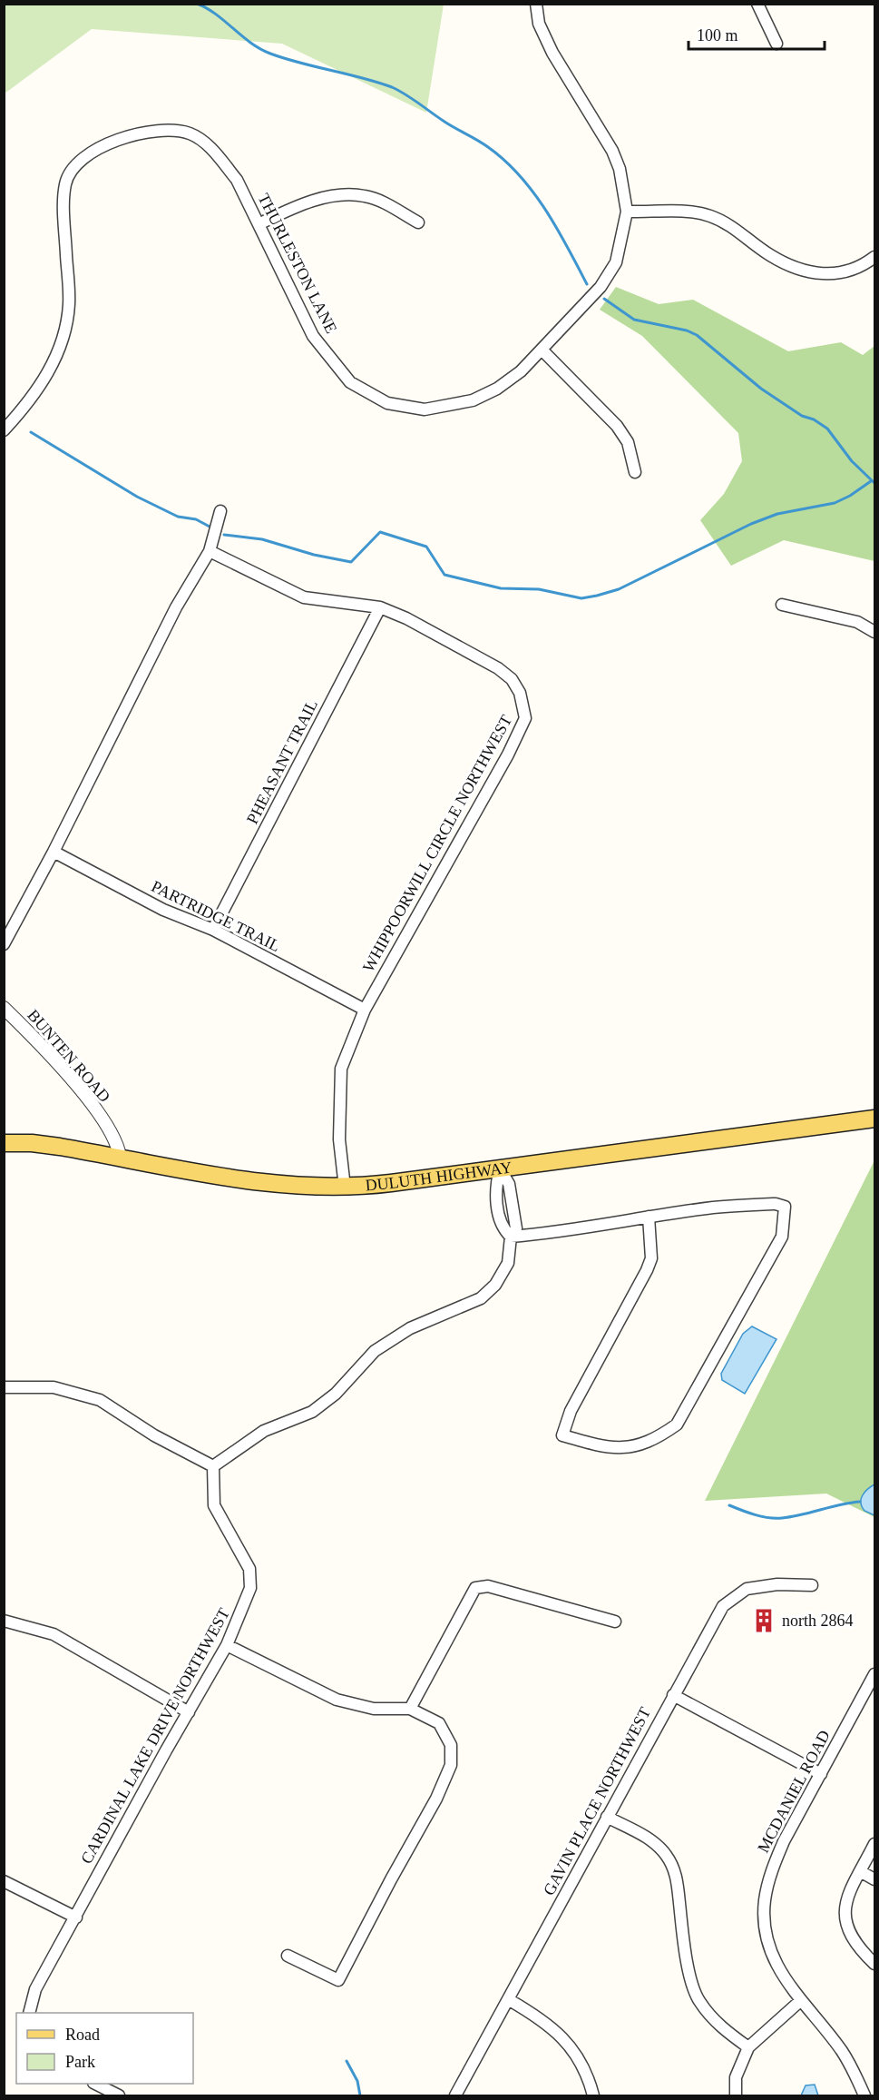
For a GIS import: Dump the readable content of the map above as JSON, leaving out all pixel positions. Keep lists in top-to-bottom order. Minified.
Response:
{"streets":{"main road":["DULUTH HIGHWAY"],"street":["THURLESTON LANE","PHEASANT TRAIL","WHIPPOORWILL CIRCLE NORTHWEST","PARTRIDGE TRAIL","BUNTEN ROAD","CARDINAL LAKE DRIVE NORTHWEST","MCDANIEL ROAD","GAVIN PLACE NORTHWEST"]},"crossings":[["PHEASANT TRAIL","WHIPPOORWILL CIRCLE NORTHWEST"],["PHEASANT TRAIL","PARTRIDGE TRAIL"],["WHIPPOORWILL CIRCLE NORTHWEST","PARTRIDGE TRAIL"],["WHIPPOORWILL CIRCLE NORTHWEST","DULUTH HIGHWAY"],["BUNTEN ROAD","DULUTH HIGHWAY"]],"places":{"building":["north 2864"]},"legend":["Road","Park"],"scale_bar":"100 m"}
